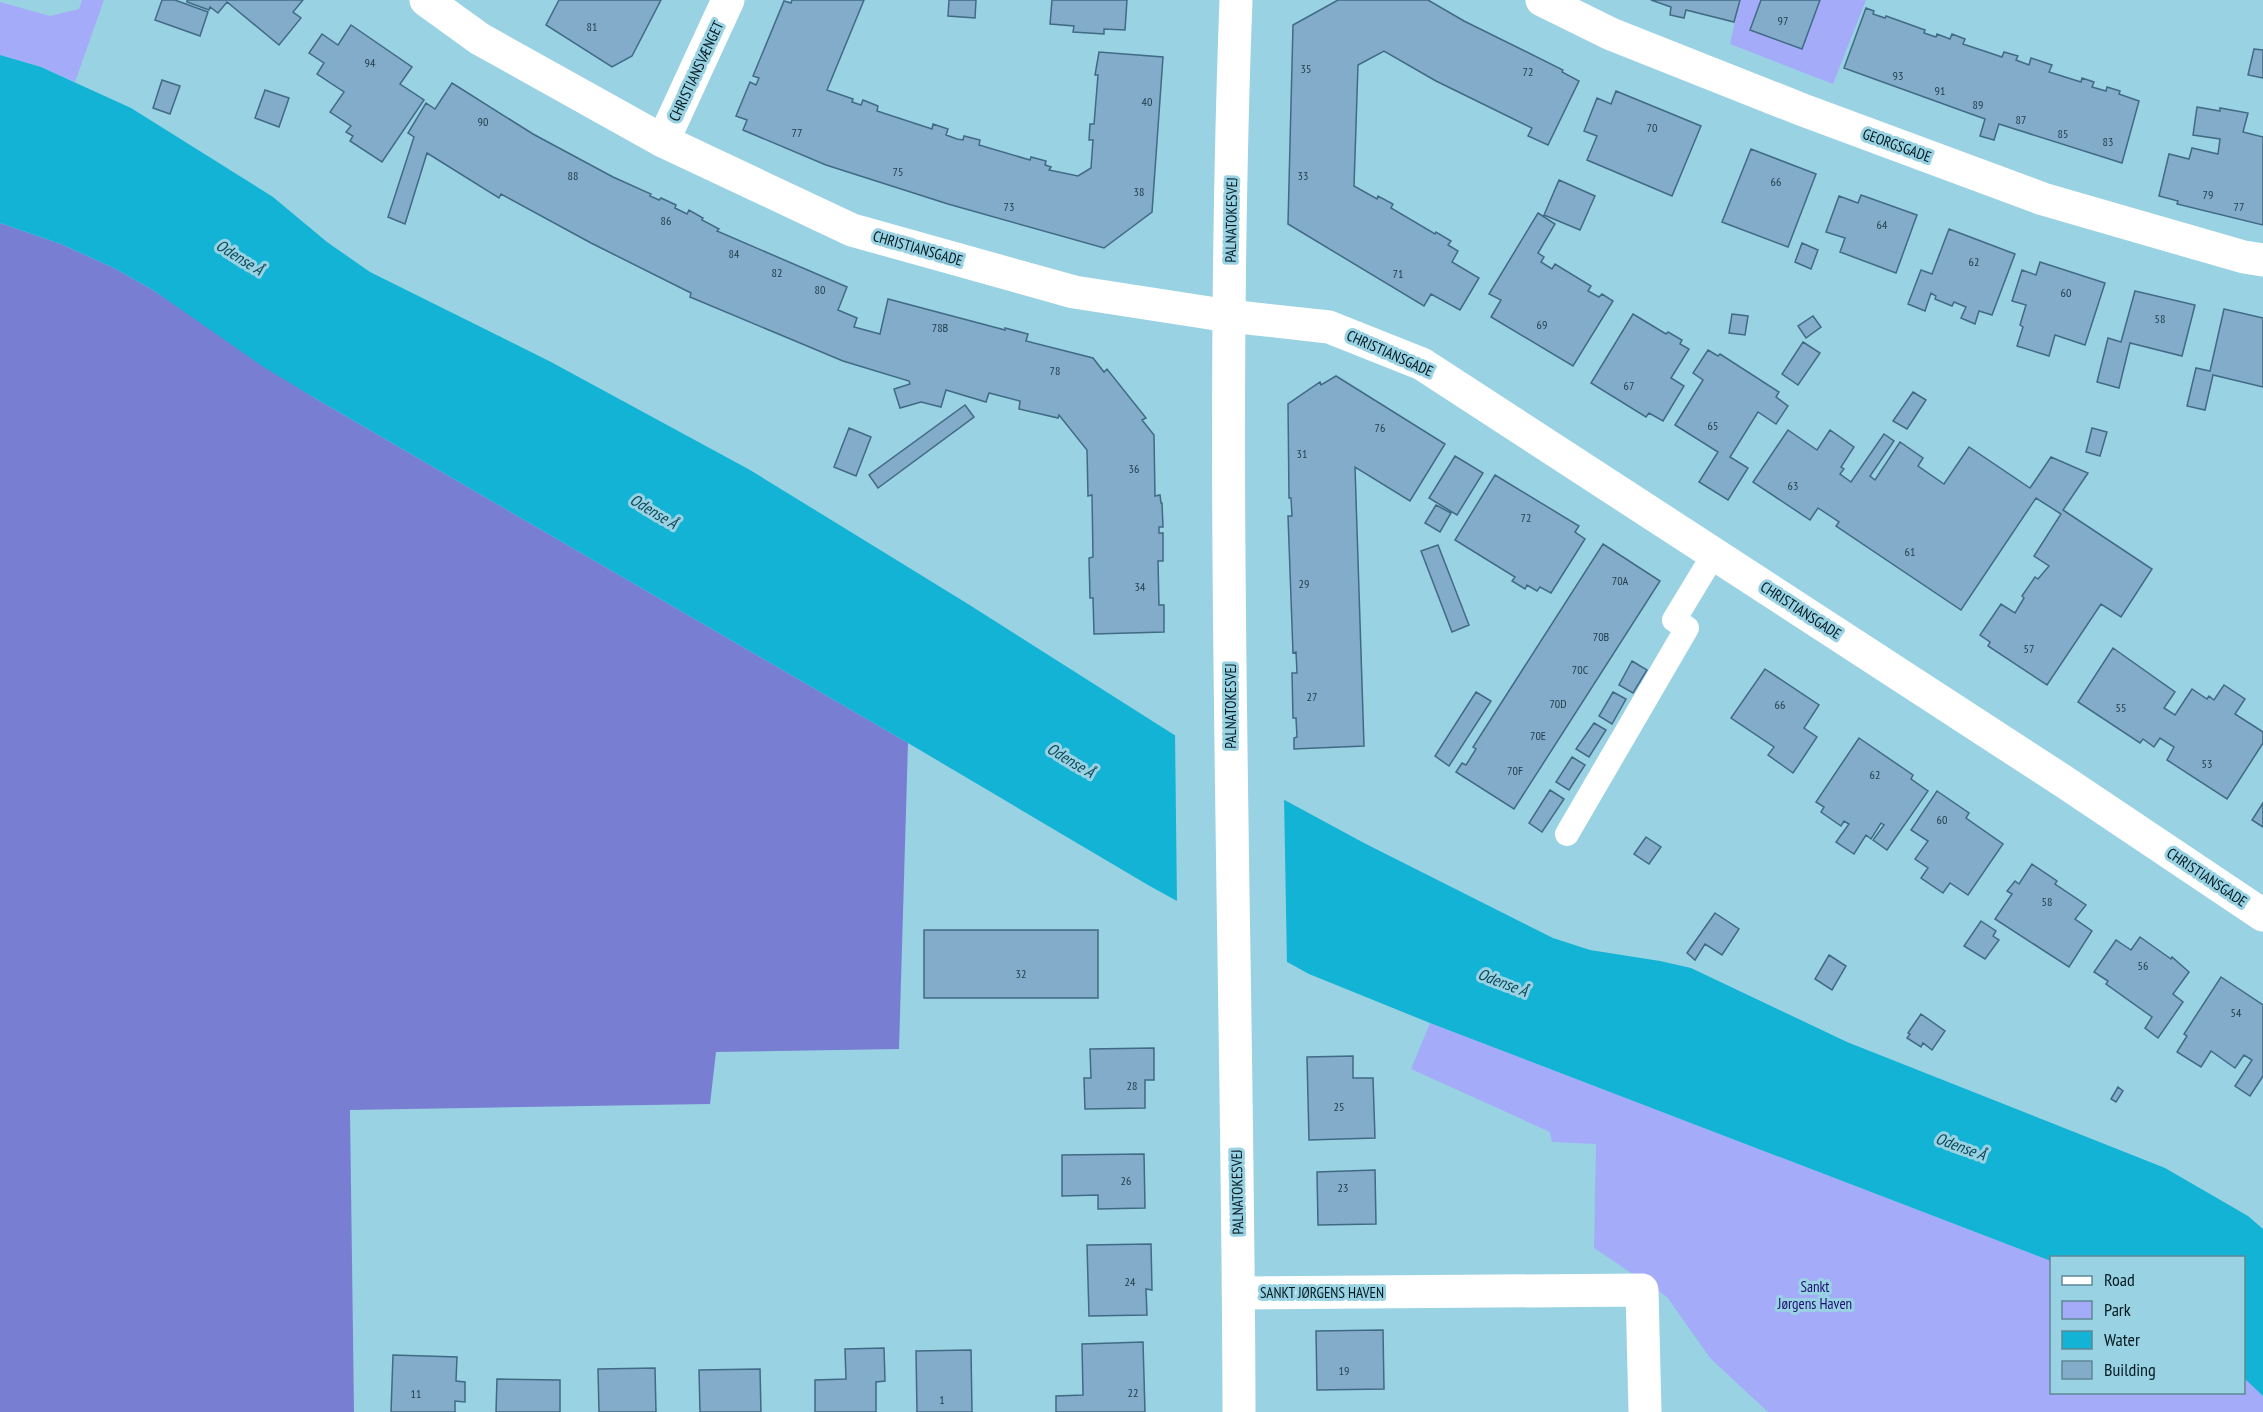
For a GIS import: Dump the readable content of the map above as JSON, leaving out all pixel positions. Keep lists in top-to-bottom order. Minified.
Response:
{"streets":{"street":["CHRISTIANSVÆNGET","GEORGSGADE","PALNATOKESVEJ","CHRISTIANSGADE","SANKT JØRGENS HAVEN"]},"crossings":[["CHRISTIANSVÆNGET","CHRISTIANSGADE"],["PALNATOKESVEJ","CHRISTIANSGADE"],["PALNATOKESVEJ","SANKT JØRGENS HAVEN"]],"water":["Odense Å"],"parks":["Sankt Jørgens Haven"],"house_numbers":["97","81","94","35","72","93","91","40","89","87","90","70","77","85","83","75","88","33","66","38","79","73","77","86","64","84","62","82","71","80","60","58","69","78B","78","67","65","76","31","36","63","72","61","70A","29","34","70B","57","70C","27","70D","66","55","70E","53","70F","62","60","58","56","32","54","28","25","26","23","24","19","22","11","1"],"legend":["Road","Park","Water","Building"]}
